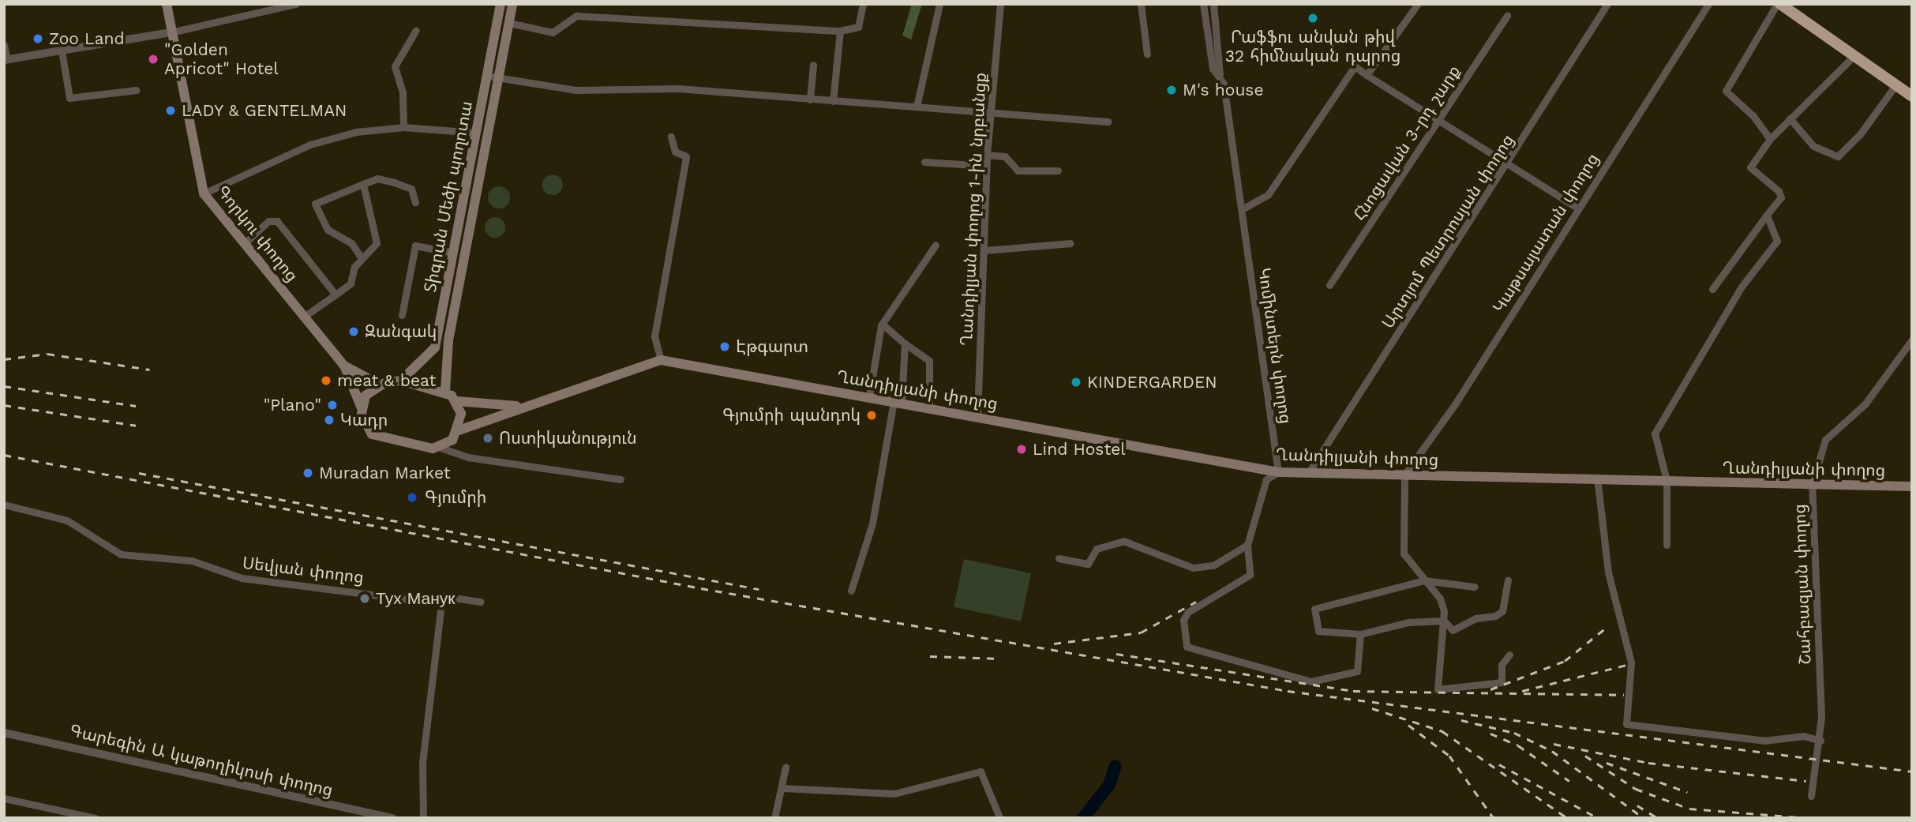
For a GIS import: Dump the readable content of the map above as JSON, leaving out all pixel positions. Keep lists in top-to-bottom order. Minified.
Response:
{"streets":{"main road":["Տիգրան Մեծի պողոտա","Գորկու փողոց","Ղանդիլյանի փողոց"],"street":["Հնոցավան 3-րդ շարք","Ղանդիլյան փողոց 1-ին նրբանցք","Արտյոմ Պետրոսյան փողոց","Կաթսայատան փողոց","Կոմինտերն փողոց","Սեվյան փողոց","Շահբազյան փողոց","Գարեգին Ա կաթողիկոսի փողոց"]},"crossings":[["Տիգրան Մեծի պողոտա","Գորկու փողոց"],["Տիգրան Մեծի պողոտա","Ղանդիլյանի փողոց"],["Ղանդիլյան փողոց 1-ին նրբանցք","Ղանդիլյանի փողոց"],["Արտյոմ Պետրոսյան փողոց","Ղանդիլյանի փողոց"],["Կաթսայատան փողոց","Ղանդիլյանի փողոց"],["Գորկու փողոց","Ղանդիլյանի փողոց"],["Կոմինտերն փողոց","Ղանդիլյանի փողոց"],["Ղանդիլյանի փողոց","Շահբազյան փողոց"]],"places":["Րաֆֆու անվան թիվ 32 հիմնական դպրոց","Zoo Land","\"Golden Apricot\" Hotel","M's house","LADY & GENTELMAN","Զանգակ","Էթգարտ","meat & beat","KINDERGARDEN","\"Plano\"","Գյումրի պանդոկ","Կադր","Ոստիկանություն","Lind Hostel","Muradan Market","Գյումրի","Тух Манук"]}
